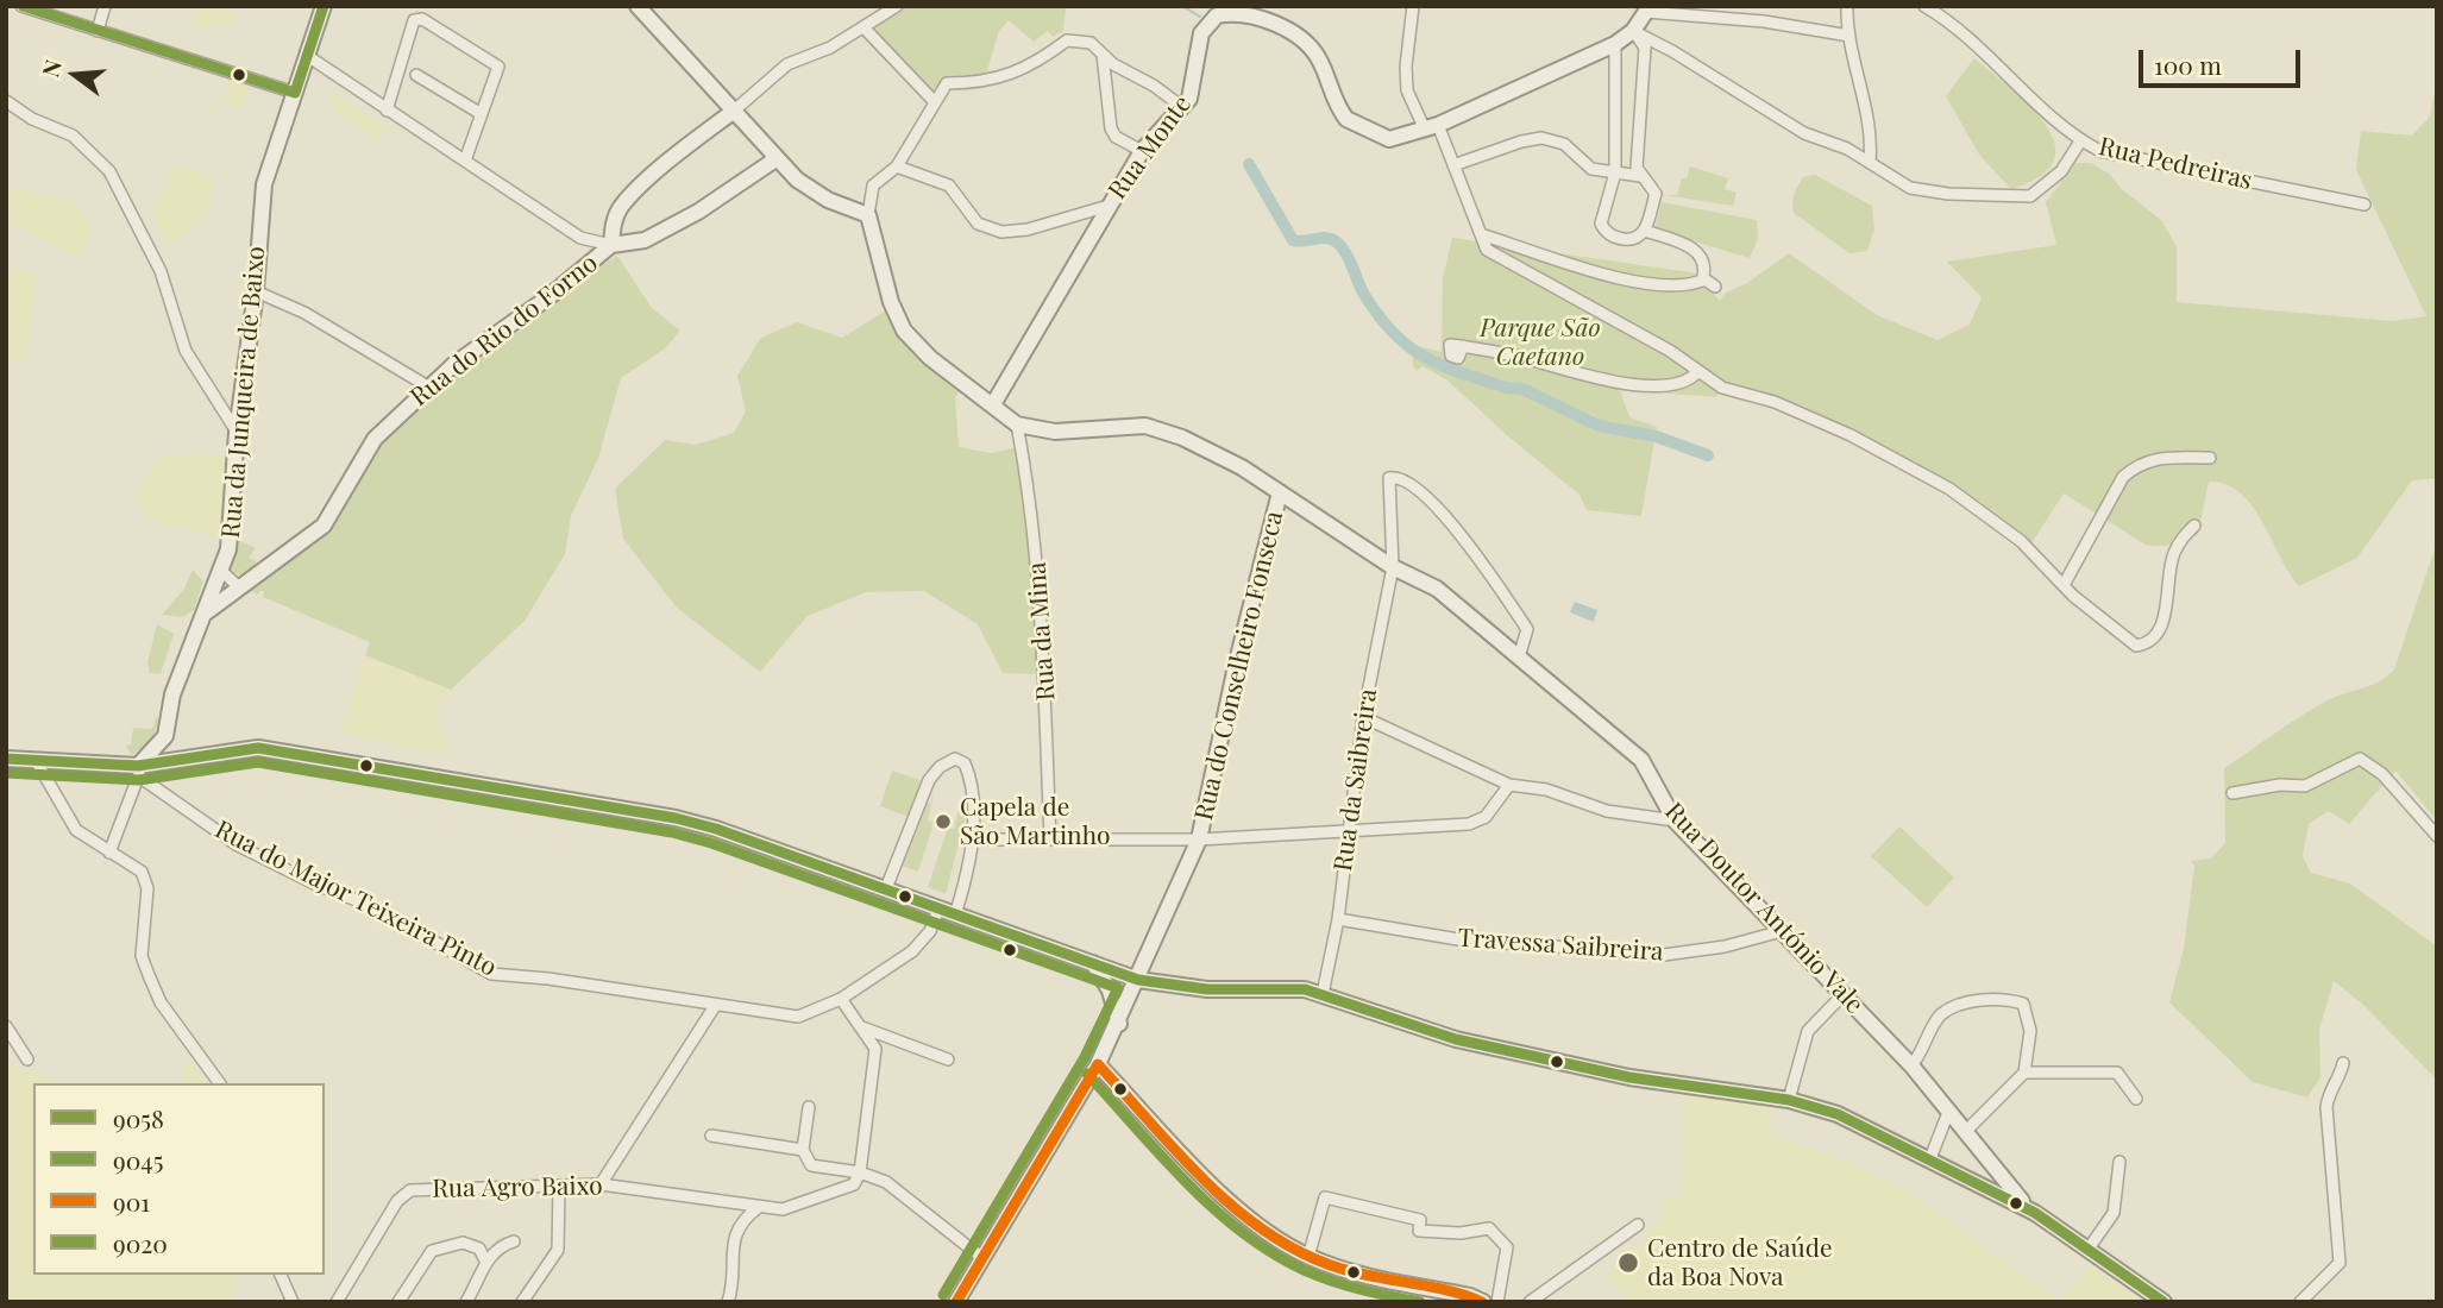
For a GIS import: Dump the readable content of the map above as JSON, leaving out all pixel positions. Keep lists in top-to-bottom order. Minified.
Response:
{"streets":{"main road":["Rua Monte","Rua do Rio do Forno","Rua da Junqueira de Baixo","Rua do Conselheiro Fonseca","Rua Doutor António Vale"],"street":["Rua Pedreiras","Rua da Mina","Rua da Saibreira","Rua do Major Teixeira Pinto","Travessa Saibreira","Rua Agro Baixo"]},"crossings":[["Rua Monte","Rua Doutor António Vale"],["Rua do Rio do Forno","Rua da Junqueira de Baixo"],["Rua da Junqueira de Baixo","Rua do Major Teixeira Pinto"],["Rua da Mina","Rua Doutor António Vale"],["Rua do Conselheiro Fonseca","Rua Doutor António Vale"],["Rua da Saibreira","Rua Doutor António Vale"],["Rua da Saibreira","Travessa Saibreira"],["Rua Doutor António Vale","Travessa Saibreira"]],"parks":["Parque São Caetano"],"places":["Capela de São Martinho","Centro de Saúde da Boa Nova"],"lines":["transit line 9020","transit line 9058","transit line 9045","transit line 901"],"legend":["9058","9045","901","9020"],"scale_bar":"100 m","north":"left"}
